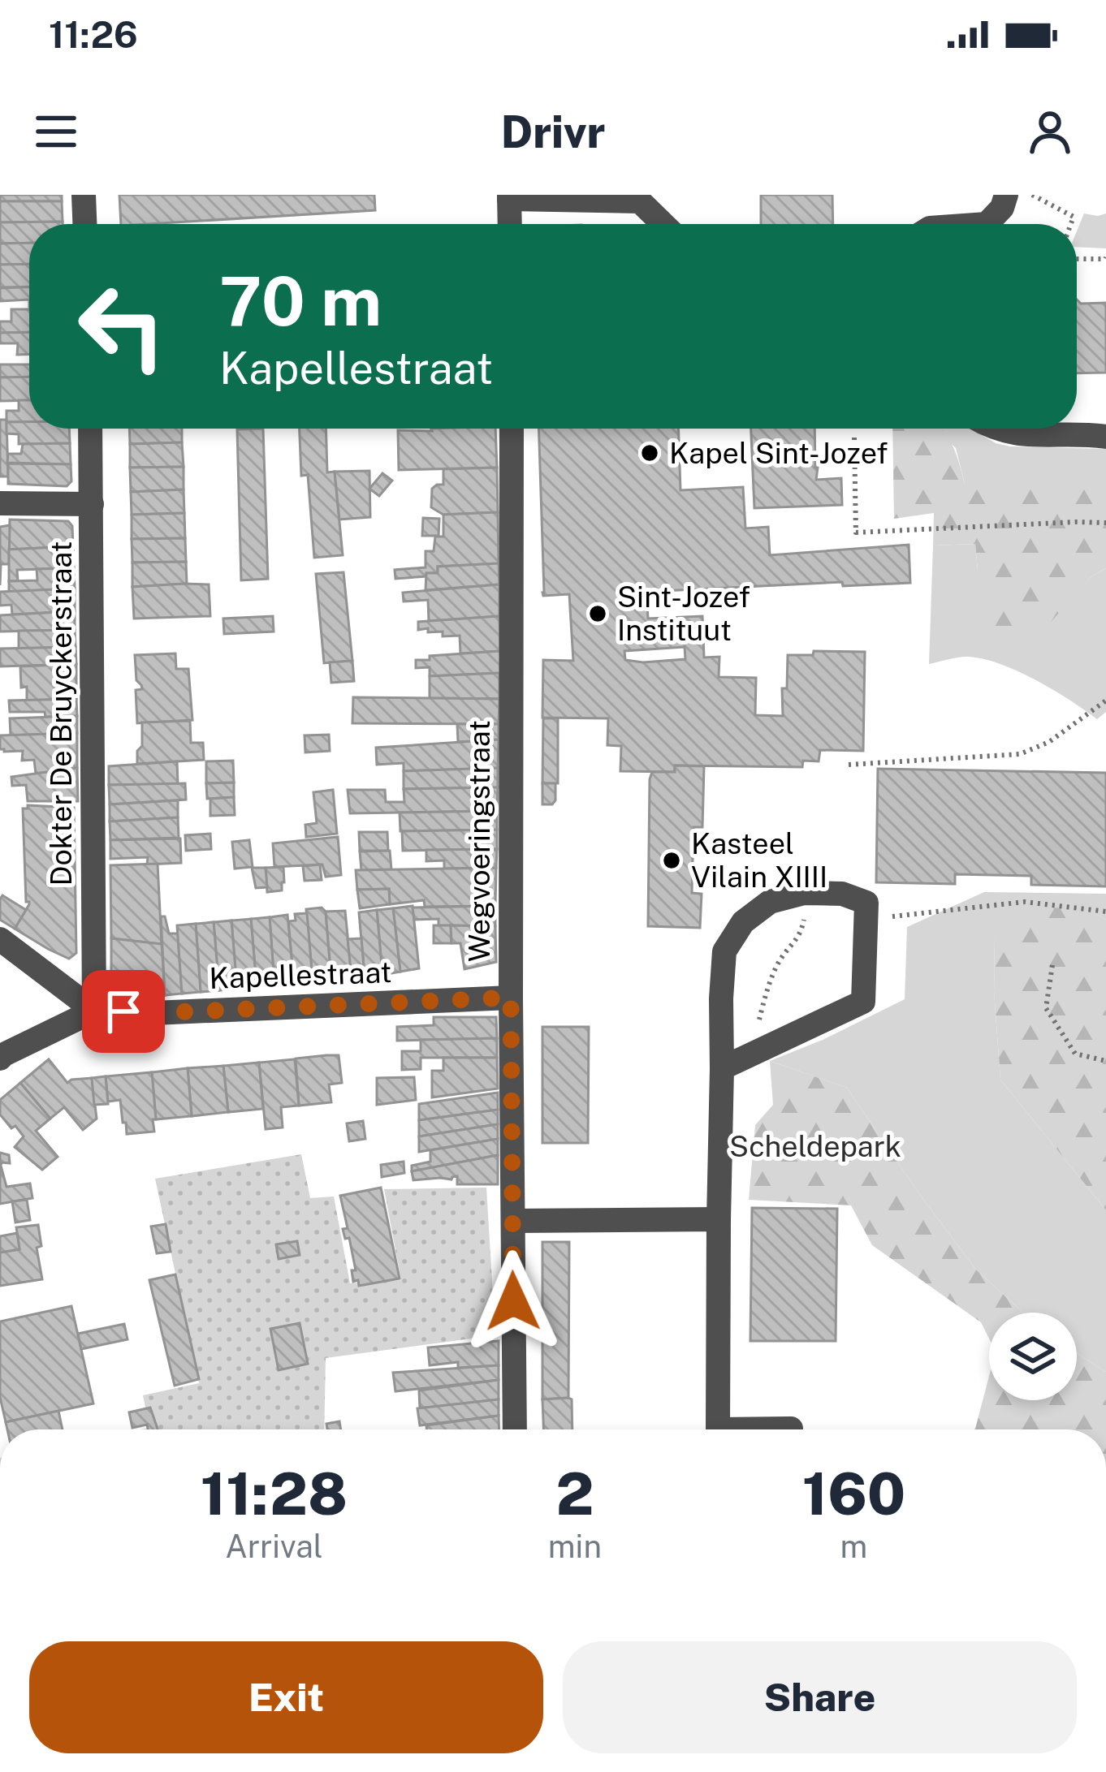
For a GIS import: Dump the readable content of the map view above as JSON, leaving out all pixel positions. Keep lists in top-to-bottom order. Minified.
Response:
{"streets":{"street":["Dokter De Bruyckerstraat","Wegvoeringstraat","Kapellestraat"]},"crossings":[["Dokter De Bruyckerstraat","Kapellestraat"],["Wegvoeringstraat","Kapellestraat"]],"parks":["Scheldepark"],"places":["Kapel Sint-Jozef","Sint-Jozef Instituut","Kasteel Vilain XIIII"],"page":{"status":"11:26","header":"Drivr","turn":["70 m","Kapellestraat"],"eta":["11:28","Arrival","2","min","160","m"],"buttons":["Exit","Share"]}}
